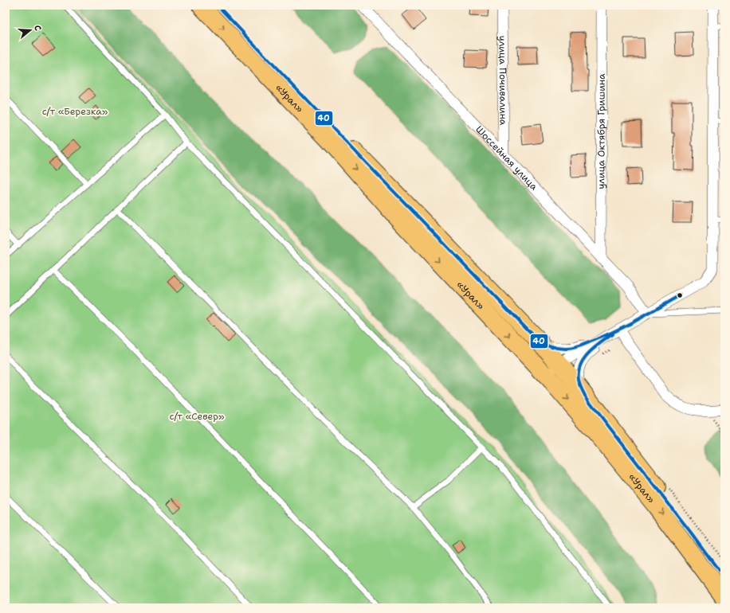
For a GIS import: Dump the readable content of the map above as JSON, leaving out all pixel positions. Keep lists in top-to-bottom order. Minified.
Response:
{"streets":{"highway":["«Урал»"],"street":["улица Почивалина","улица Октября Гришина","Шоссейная улица"]},"crossings":[["улица Почивалина","Шоссейная улица"],["улица Октября Гришина","Шоссейная улица"]],"parks":["с/т «Березка»","с/т «Север»"],"lines":["transit line 40"],"north":"right"}
